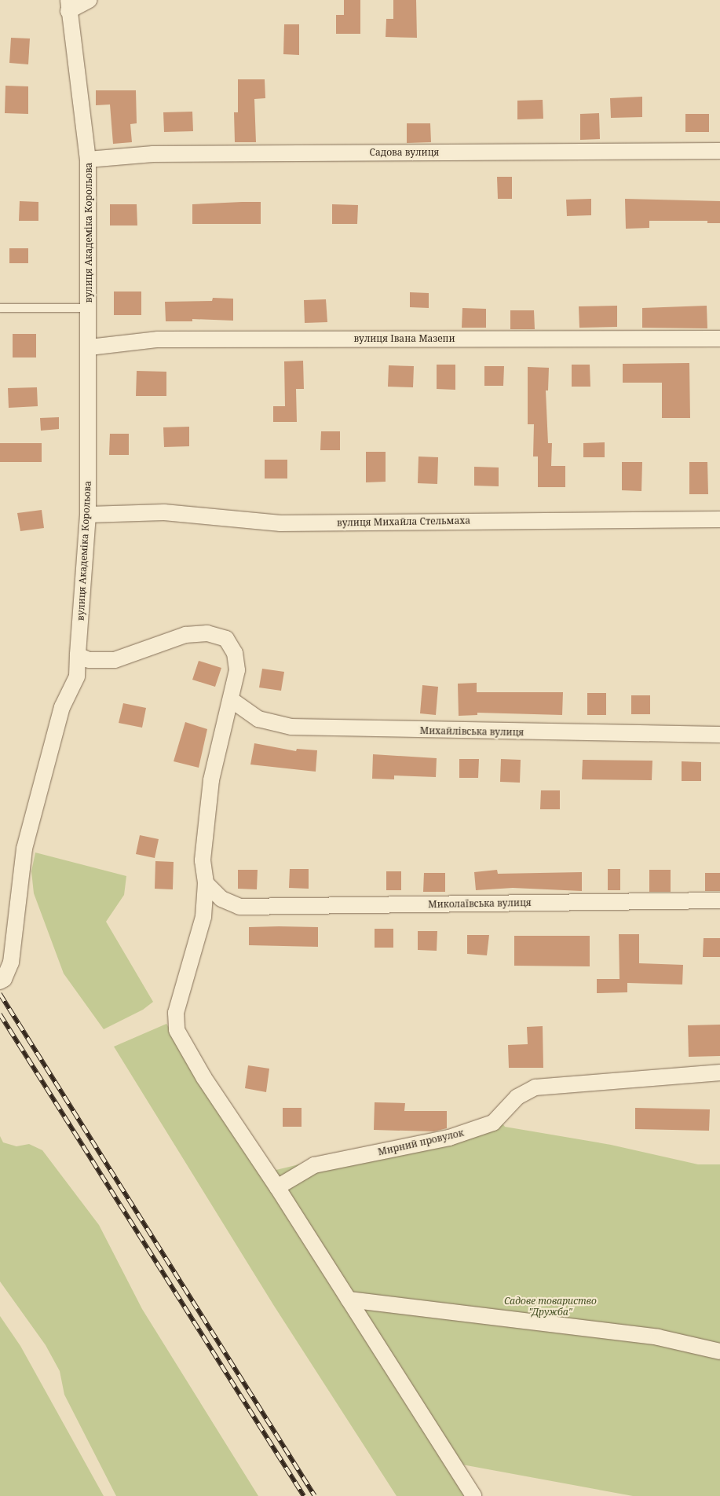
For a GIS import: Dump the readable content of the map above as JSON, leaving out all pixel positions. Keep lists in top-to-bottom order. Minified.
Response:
{"streets":{"street":["Садова вулиця","вулиця Академіка Корольова","вулиця Івана Мазепи","вулиця Михайла Стельмаха","Михайлівська вулиця","Миколаївська вулиця","Мирний провулок"]},"crossings":[["Садова вулиця","вулиця Академіка Корольова"],["вулиця Академіка Корольова","вулиця Івана Мазепи"],["вулиця Академіка Корольова","вулиця Михайла Стельмаха"]],"parks":["Садове товариство \"Дружба\""]}
